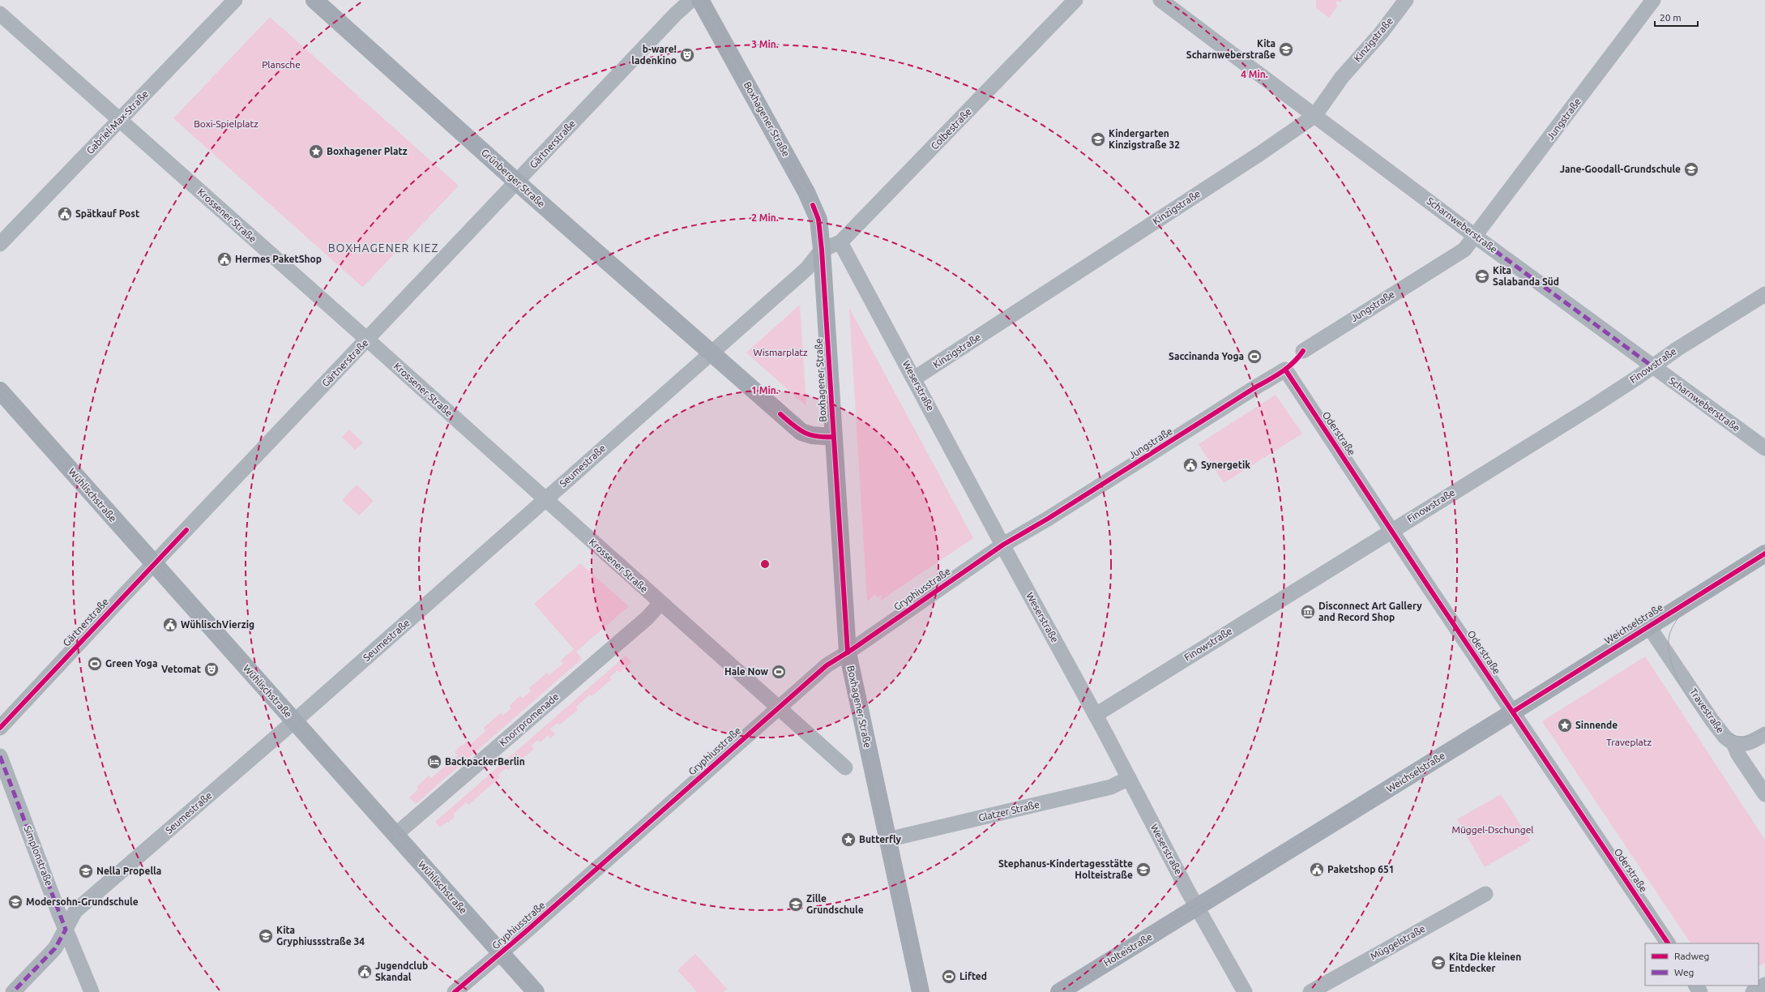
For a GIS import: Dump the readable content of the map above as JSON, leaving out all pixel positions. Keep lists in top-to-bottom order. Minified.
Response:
{"streets":{"street":["Kinzigstraße","Boxhagener Straße","Jungstraße","Gabriel-Max-Straße","Colbestraße","Gärtnerstraße","Grünberger Straße","Krossener Straße","Scharnweberstraße","Finowstraße","Weserstraße","Oderstraße","Seumestraße","Wühlischstraße","Gryphiusstraße","Weichselstraße","Travestraße","Knorrpromenade","Glatzer Straße","Simplonstraße","Müggelstraße","Holteistraße"]},"crossings":[["Kinzigstraße","Scharnweberstraße"],["Kinzigstraße","Weserstraße"],["Boxhagener Straße","Colbestraße"],["Boxhagener Straße","Gryphiusstraße"],["Boxhagener Straße","Glatzer Straße"],["Jungstraße","Scharnweberstraße"],["Jungstraße","Weserstraße"],["Jungstraße","Oderstraße"],["Jungstraße","Gryphiusstraße"],["Gabriel-Max-Straße","Krossener Straße"],["Colbestraße","Weserstraße"],["Gärtnerstraße","Grünberger Straße"],["Gärtnerstraße","Krossener Straße"],["Gärtnerstraße","Wühlischstraße"],["Grünberger Straße","Seumestraße"],["Krossener Straße","Seumestraße"],["Krossener Straße","Gryphiusstraße"],["Krossener Straße","Knorrpromenade"],["Scharnweberstraße","Finowstraße"],["Finowstraße","Weserstraße"],["Finowstraße","Oderstraße"],["Weserstraße","Gryphiusstraße"],["Weserstraße","Weichselstraße"],["Weserstraße","Glatzer Straße"],["Weserstraße","Holteistraße"],["Oderstraße","Weichselstraße"],["Seumestraße","Wühlischstraße"],["Seumestraße","Simplonstraße"],["Wühlischstraße","Gryphiusstraße"],["Wühlischstraße","Knorrpromenade"],["Weichselstraße","Travestraße"],["Weichselstraße","Holteistraße"]],"districts":["BOXHAGENER KIEZ"],"parks":["Plansche","Boxi-Spielplatz","Wismarplatz","Traveplatz","Müggel-Dschungel"],"places":{"school or university":["Kita Scharnweberstraße","Kindergarten Kinzigstraße 32","Jane-Goodall-Grundschule","Kita Salabanda Süd","Stephanus-Kindertagesstätte Holteistraße","Nella Propella","Modersohn-Grundschule","Zille Grundschule","Kita Gryphiussstraße 34","Kita Die kleinen Entdecker"],"theatre":["b-ware! ladenkino","Vetomat"],"place":["Boxhagener Platz","Sinnende","Butterfly"],"public building":["Spätkauf Post","Hermes PaketShop","Synergetik","WühlischVierzig","Paketshop 651","Jugendclub Skandal"],"sports":["Saccinanda Yoga","Green Yoga","Hale Now","Lifted"],"museum":["Disconnect Art Gallery and Record Shop"],"hotel":["BackpackerBerlin"]},"legend":["Radweg","Weg"],"scale_bar":"20 m","rings":["3 Min.","4 Min.","2 Min.","1 Min."]}
